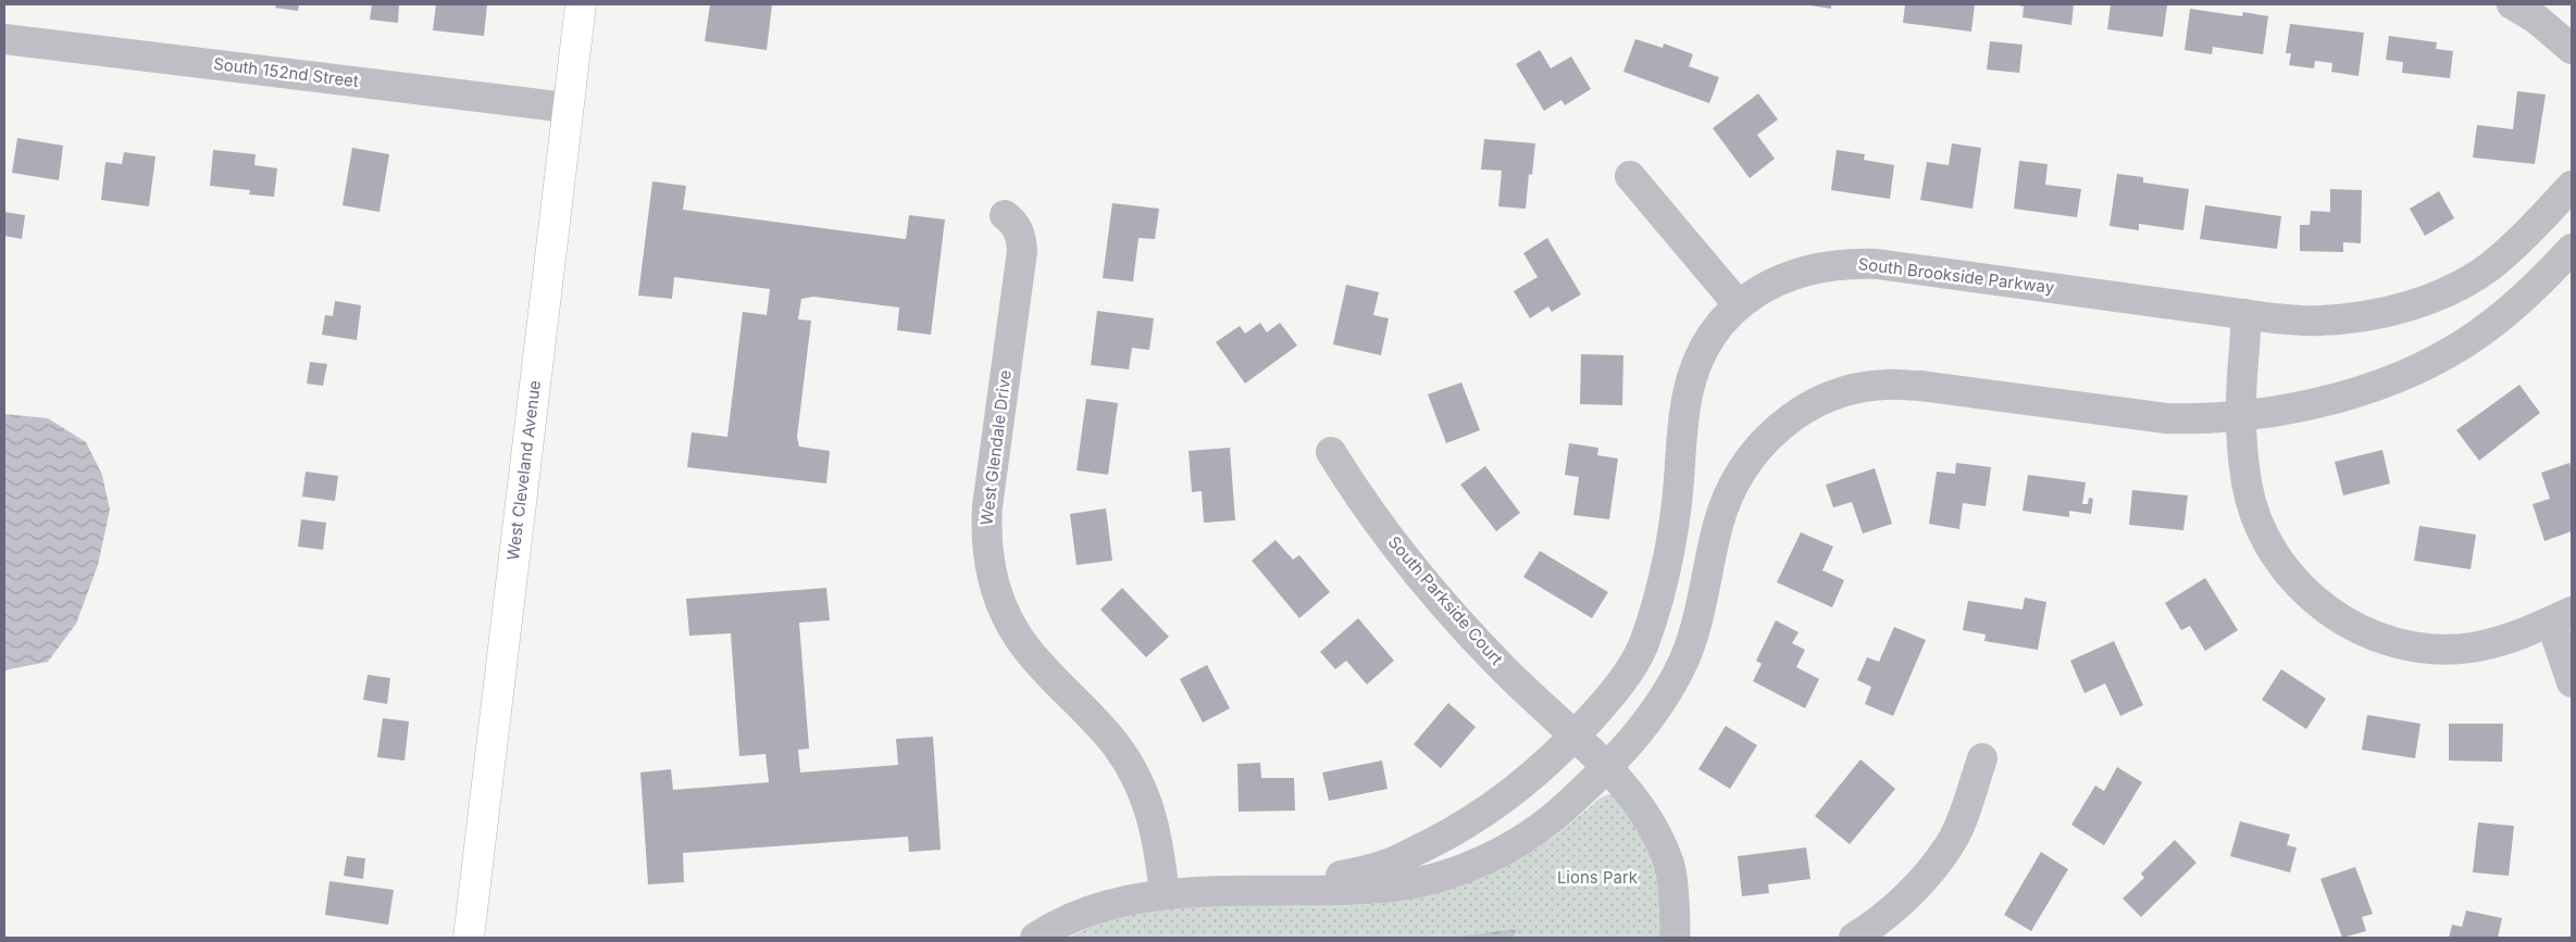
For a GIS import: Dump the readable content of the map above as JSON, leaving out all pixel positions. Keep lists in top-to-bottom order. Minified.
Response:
{"streets":{"main road":["West Cleveland Avenue"],"street":["South 152nd Street","South Brookside Parkway","West Glendale Drive","South Parkside Court"]},"crossings":[["South 152nd Street","West Cleveland Avenue"],["South Brookside Parkway","West Glendale Drive"],["South Brookside Parkway","South Parkside Court"]],"parks":["Lions Park"]}
